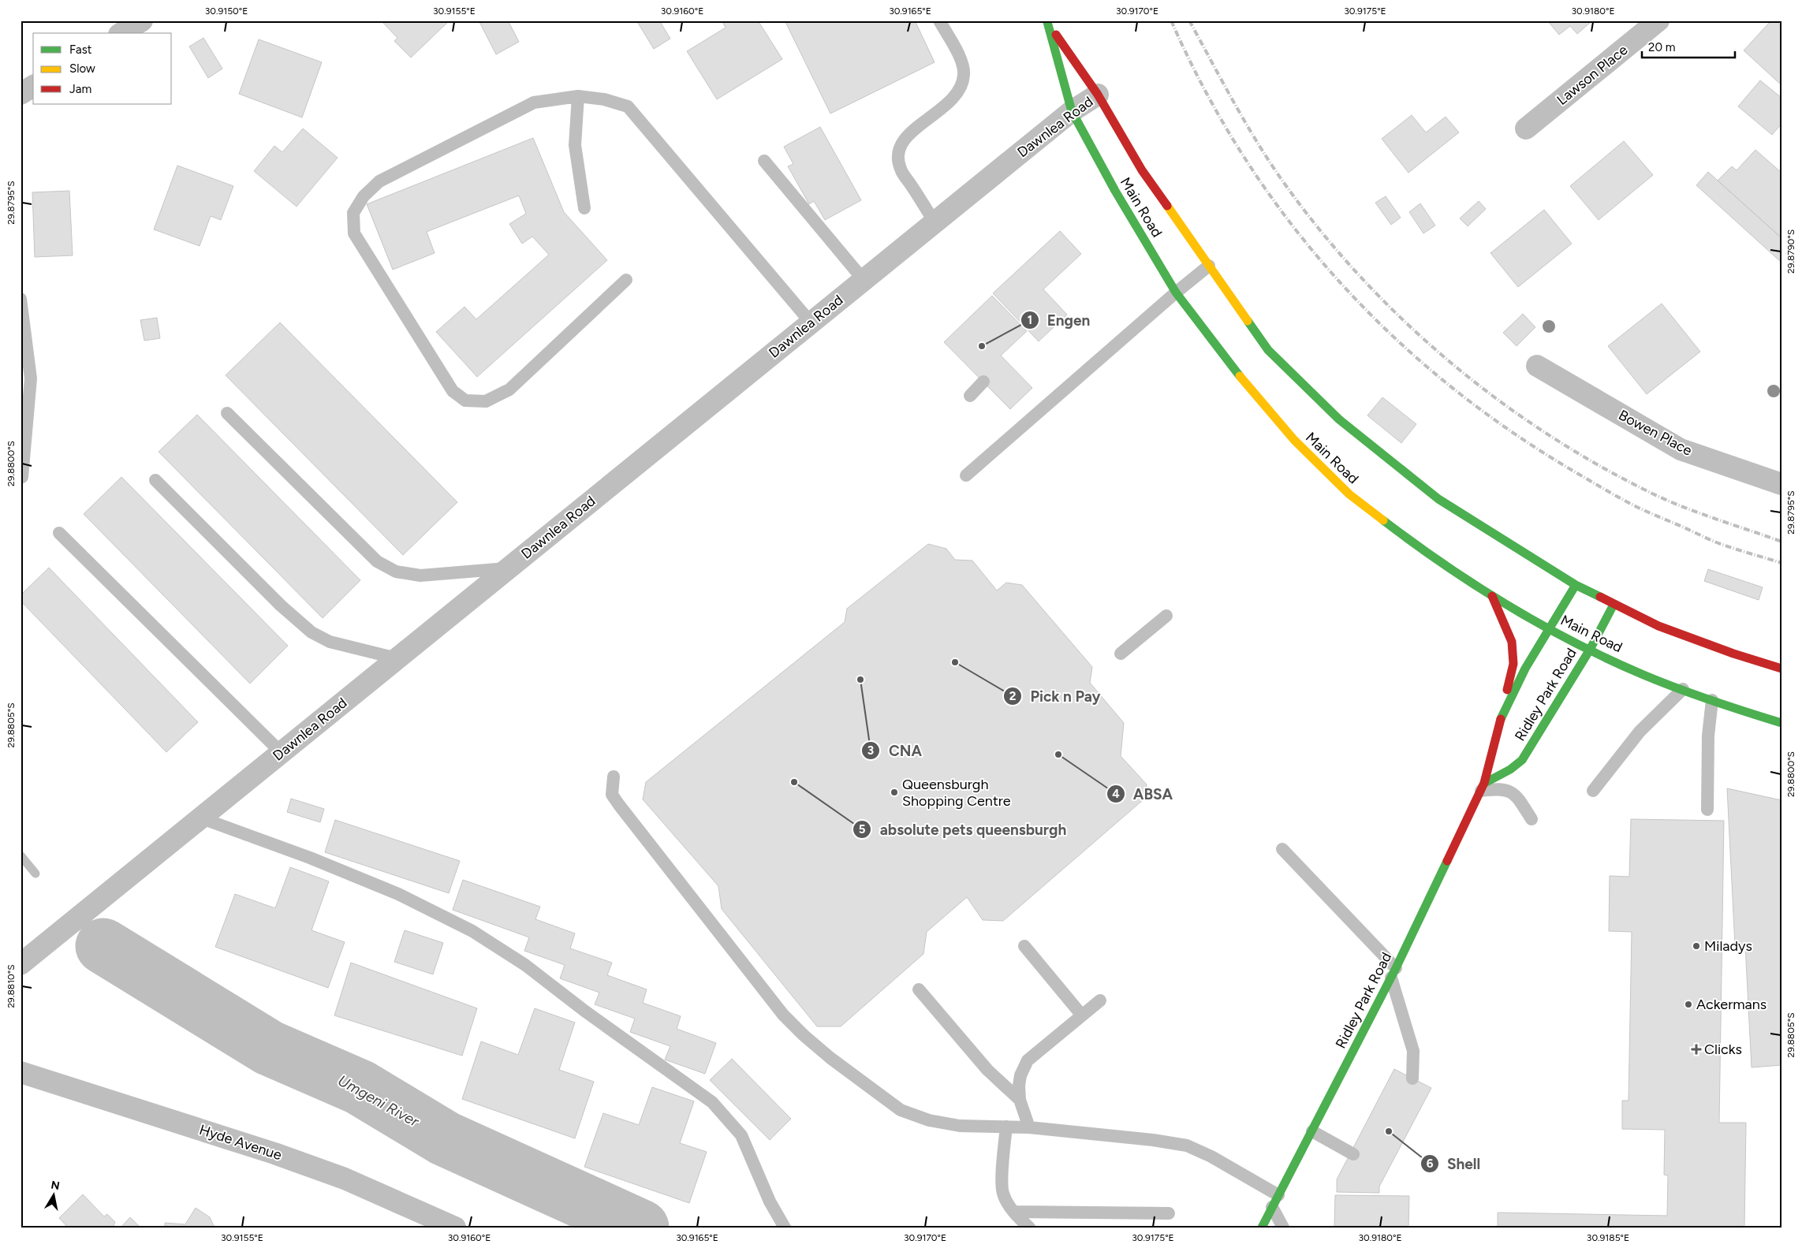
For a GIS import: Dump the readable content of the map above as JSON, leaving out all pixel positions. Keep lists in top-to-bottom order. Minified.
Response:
{"streets":{"main road":["Main Road","Ridley Park Road"],"street":["Lawson Place","Dawnlea Road","Bowen Place","Hyde Avenue"]},"crossings":[["Dawnlea Road","Main Road"],["Main Road","Ridley Park Road"]],"water":["Umgeni River"],"places":{"other":["Engen","Pick n Pay","CNA","ABSA","absolute pets queensburgh","Queensburgh Shopping Centre","Miladys","Ackermans","Shell"],"health":["Clicks"]},"legend":["Fast","Slow","Jam"],"scale_bar":"20 m","north":"top","coordinates":["30.9150°E","30.9155°E","30.9160°E","30.9165°E","30.9170°E","30.9175°E","30.9180°E","29.8795°S","29.8790°S","29.8800°S","29.8805°S","29.8810°S","30.9185°E"]}
